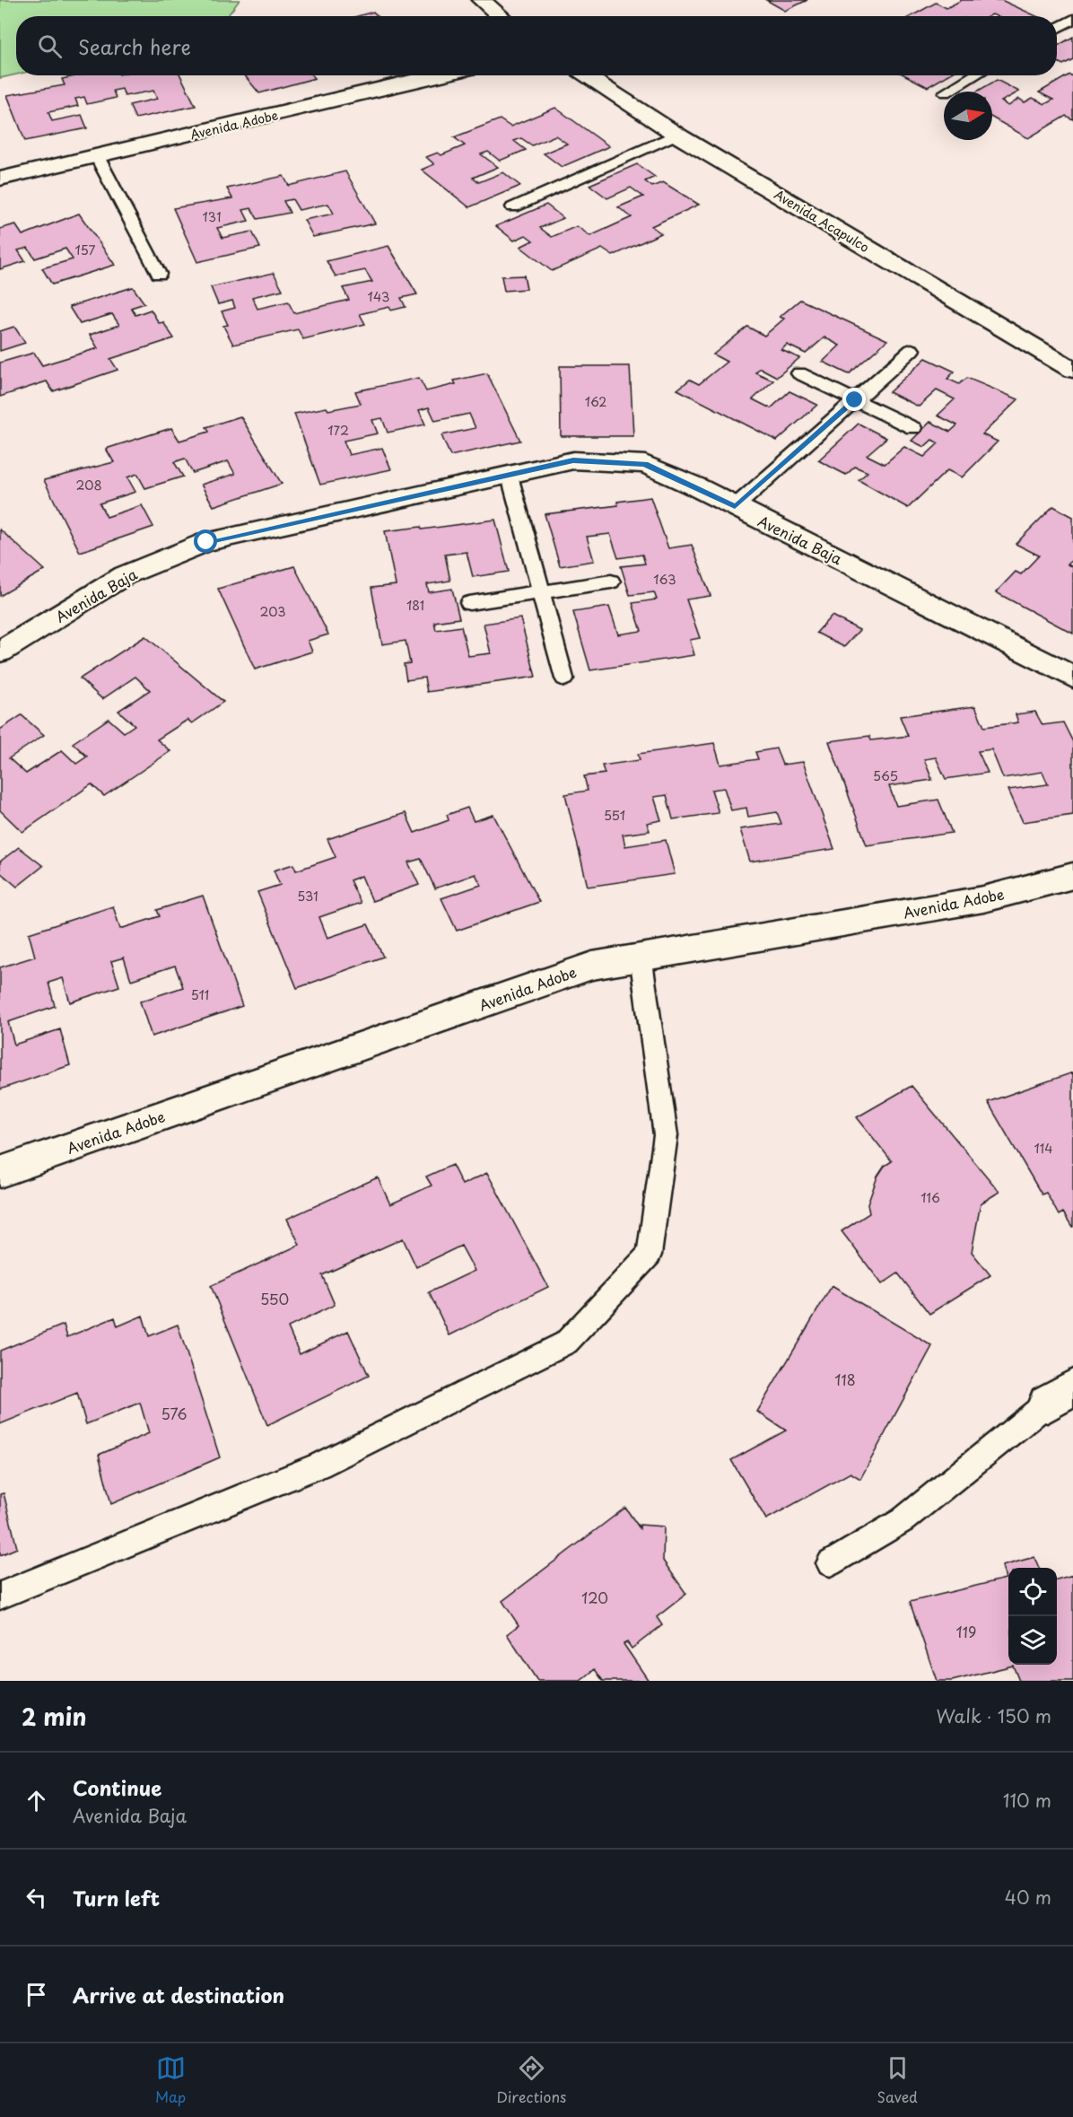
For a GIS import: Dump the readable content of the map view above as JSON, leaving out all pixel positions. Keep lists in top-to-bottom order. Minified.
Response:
{"streets":{"street":["Avenida Adobe","Avenida Acapulco","Avenida Baja"]},"house_numbers":["131","157","143","162","172","208","163","181","203","565","551","531","511","114","116","550","118","576","120","119"],"north":"right","page":{"search":"Search here","heading":["2 min","Walk · 150 m"],"list":[["Continue","Avenida Baja","110 m"],["Turn left","40 m"],"Arrive at destination"],"nav":["Map","Directions","Saved"]}}
